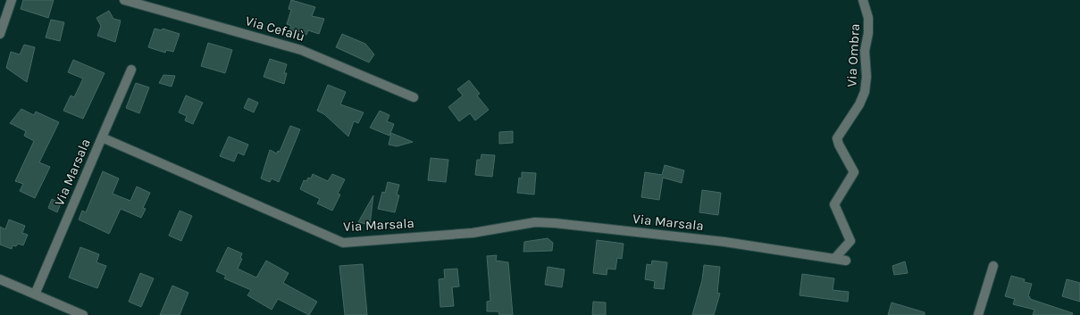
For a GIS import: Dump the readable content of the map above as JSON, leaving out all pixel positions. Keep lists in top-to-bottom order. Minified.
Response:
{"streets":{"street":["Via Cefalù","Via Ombra","Via Marsala"]},"crossings":[["Via Ombra","Via Marsala"]]}
